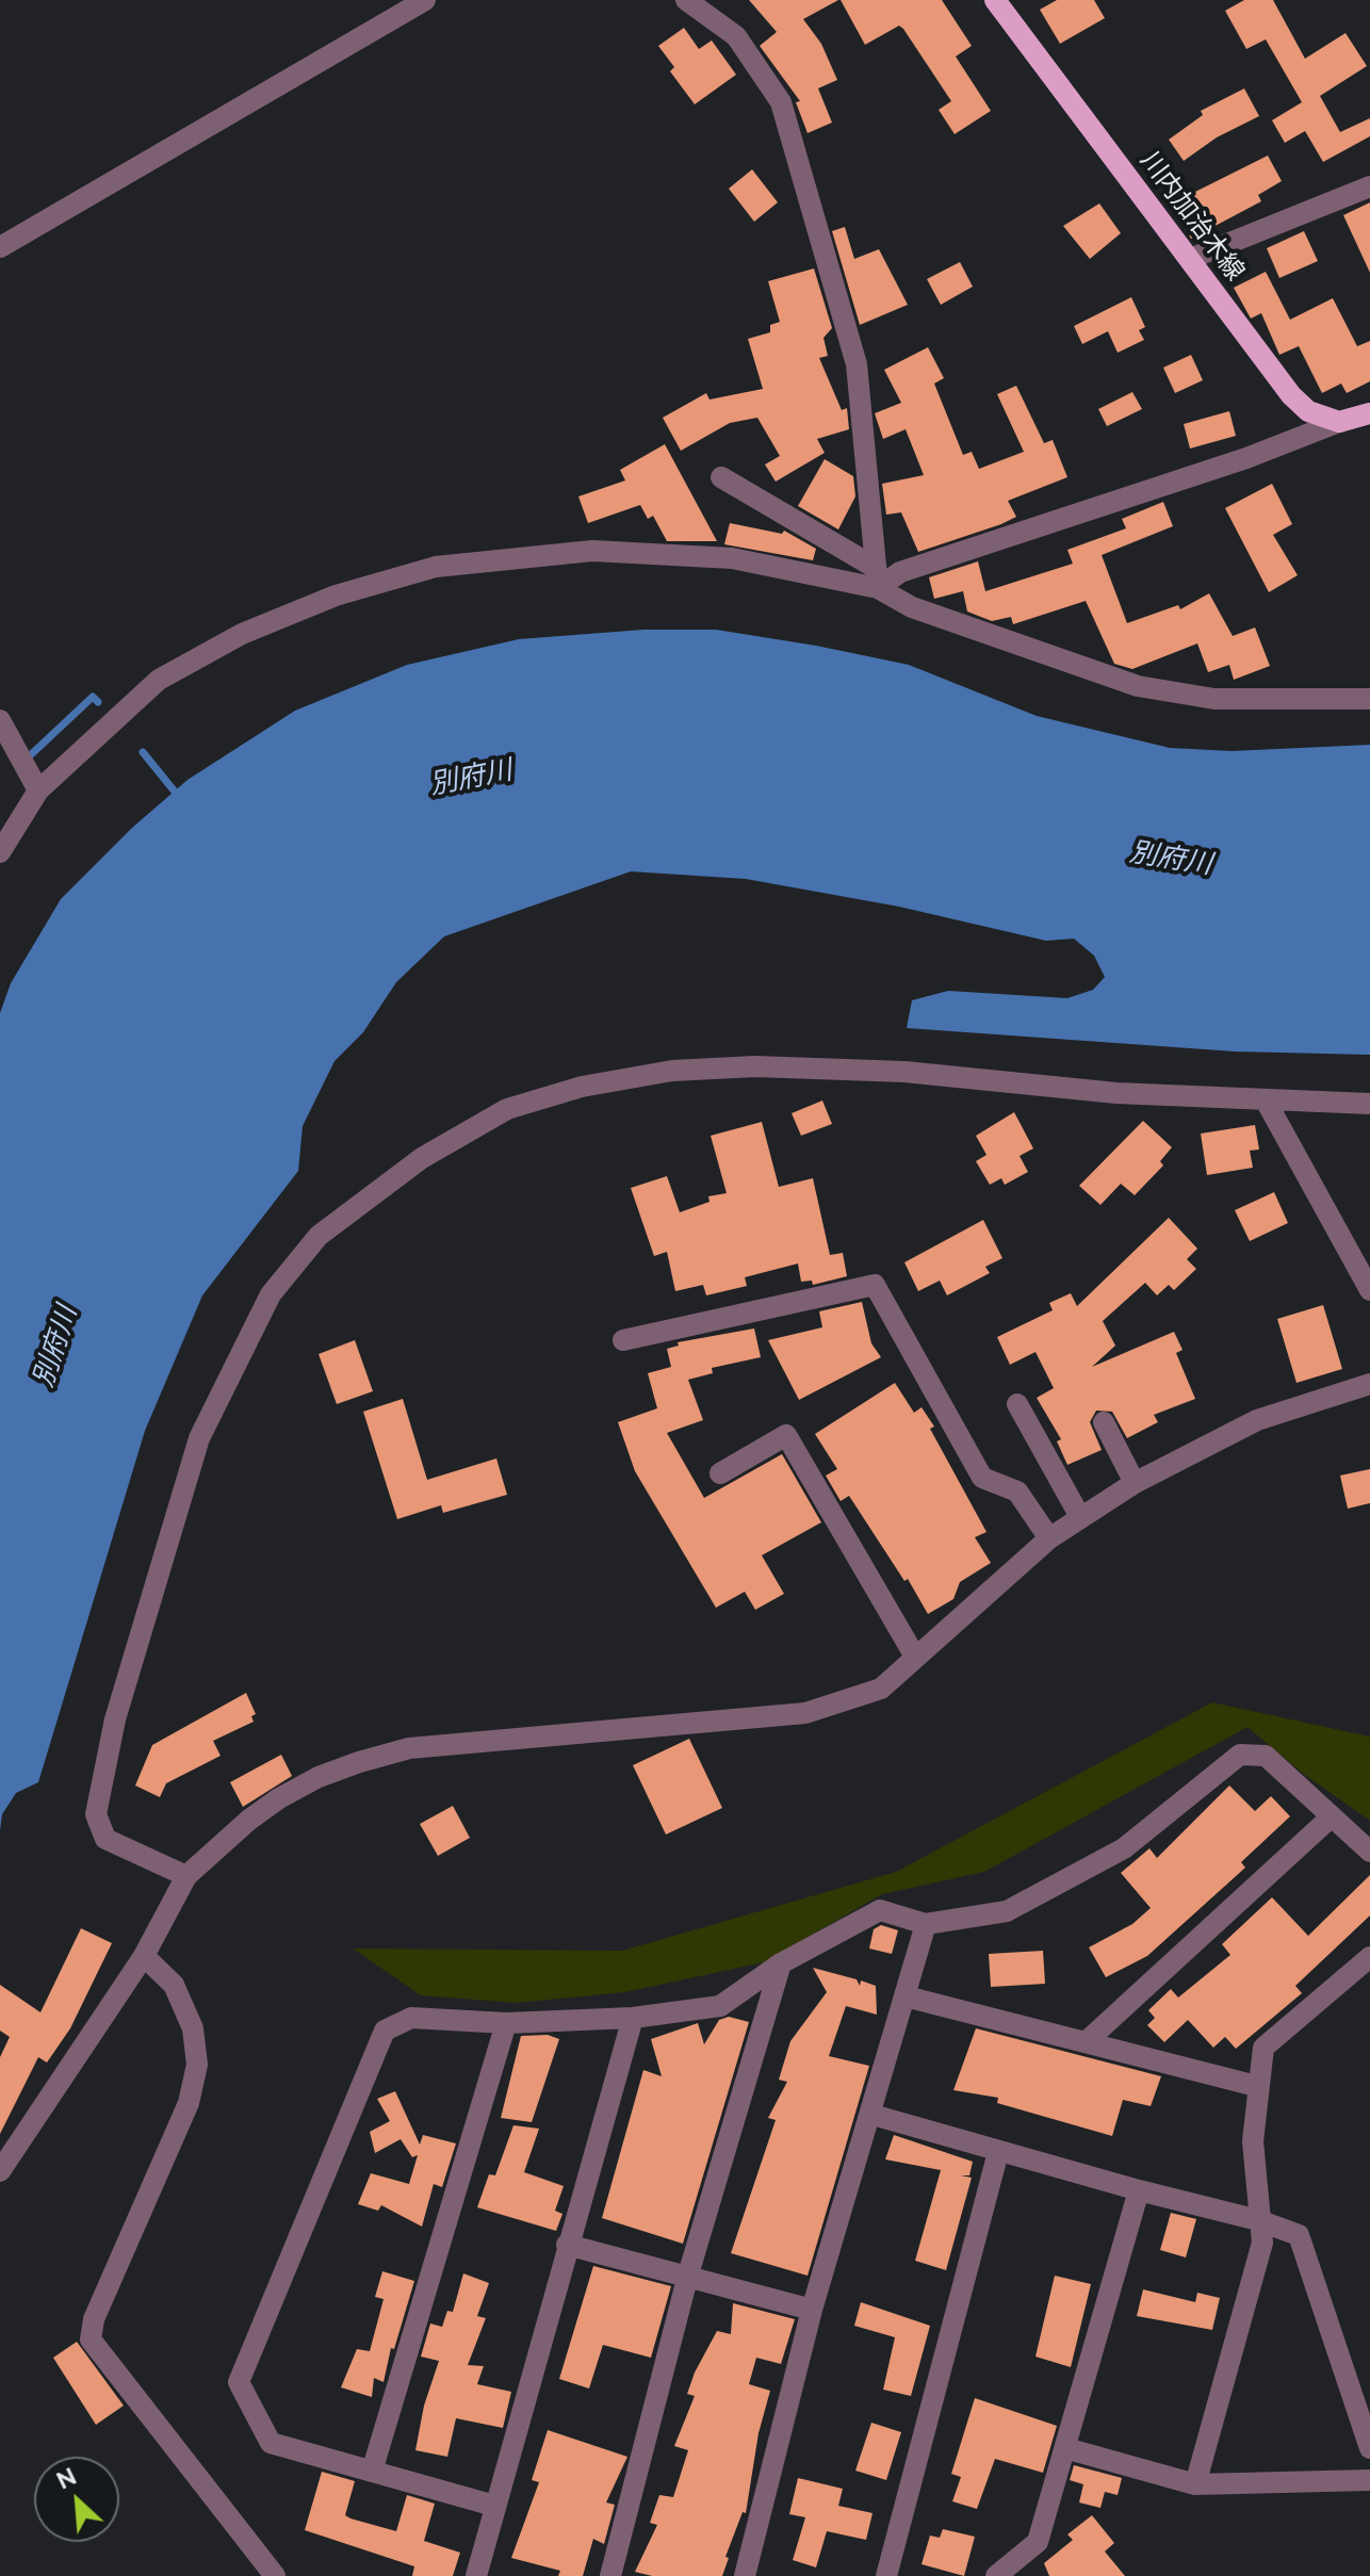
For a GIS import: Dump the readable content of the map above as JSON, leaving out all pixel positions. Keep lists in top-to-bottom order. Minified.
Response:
{"streets":{"main road":["川内加治木線"]},"water":["別府川"],"north":"top left"}
